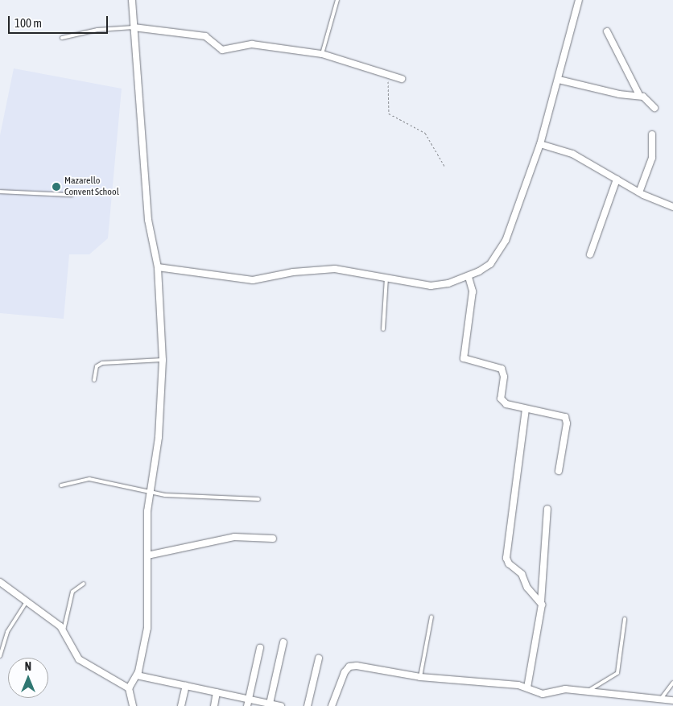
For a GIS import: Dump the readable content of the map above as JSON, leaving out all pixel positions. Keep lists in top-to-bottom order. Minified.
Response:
{"places":["Mazarello Convent School"],"scale_bar":"100 m","north":"top"}
